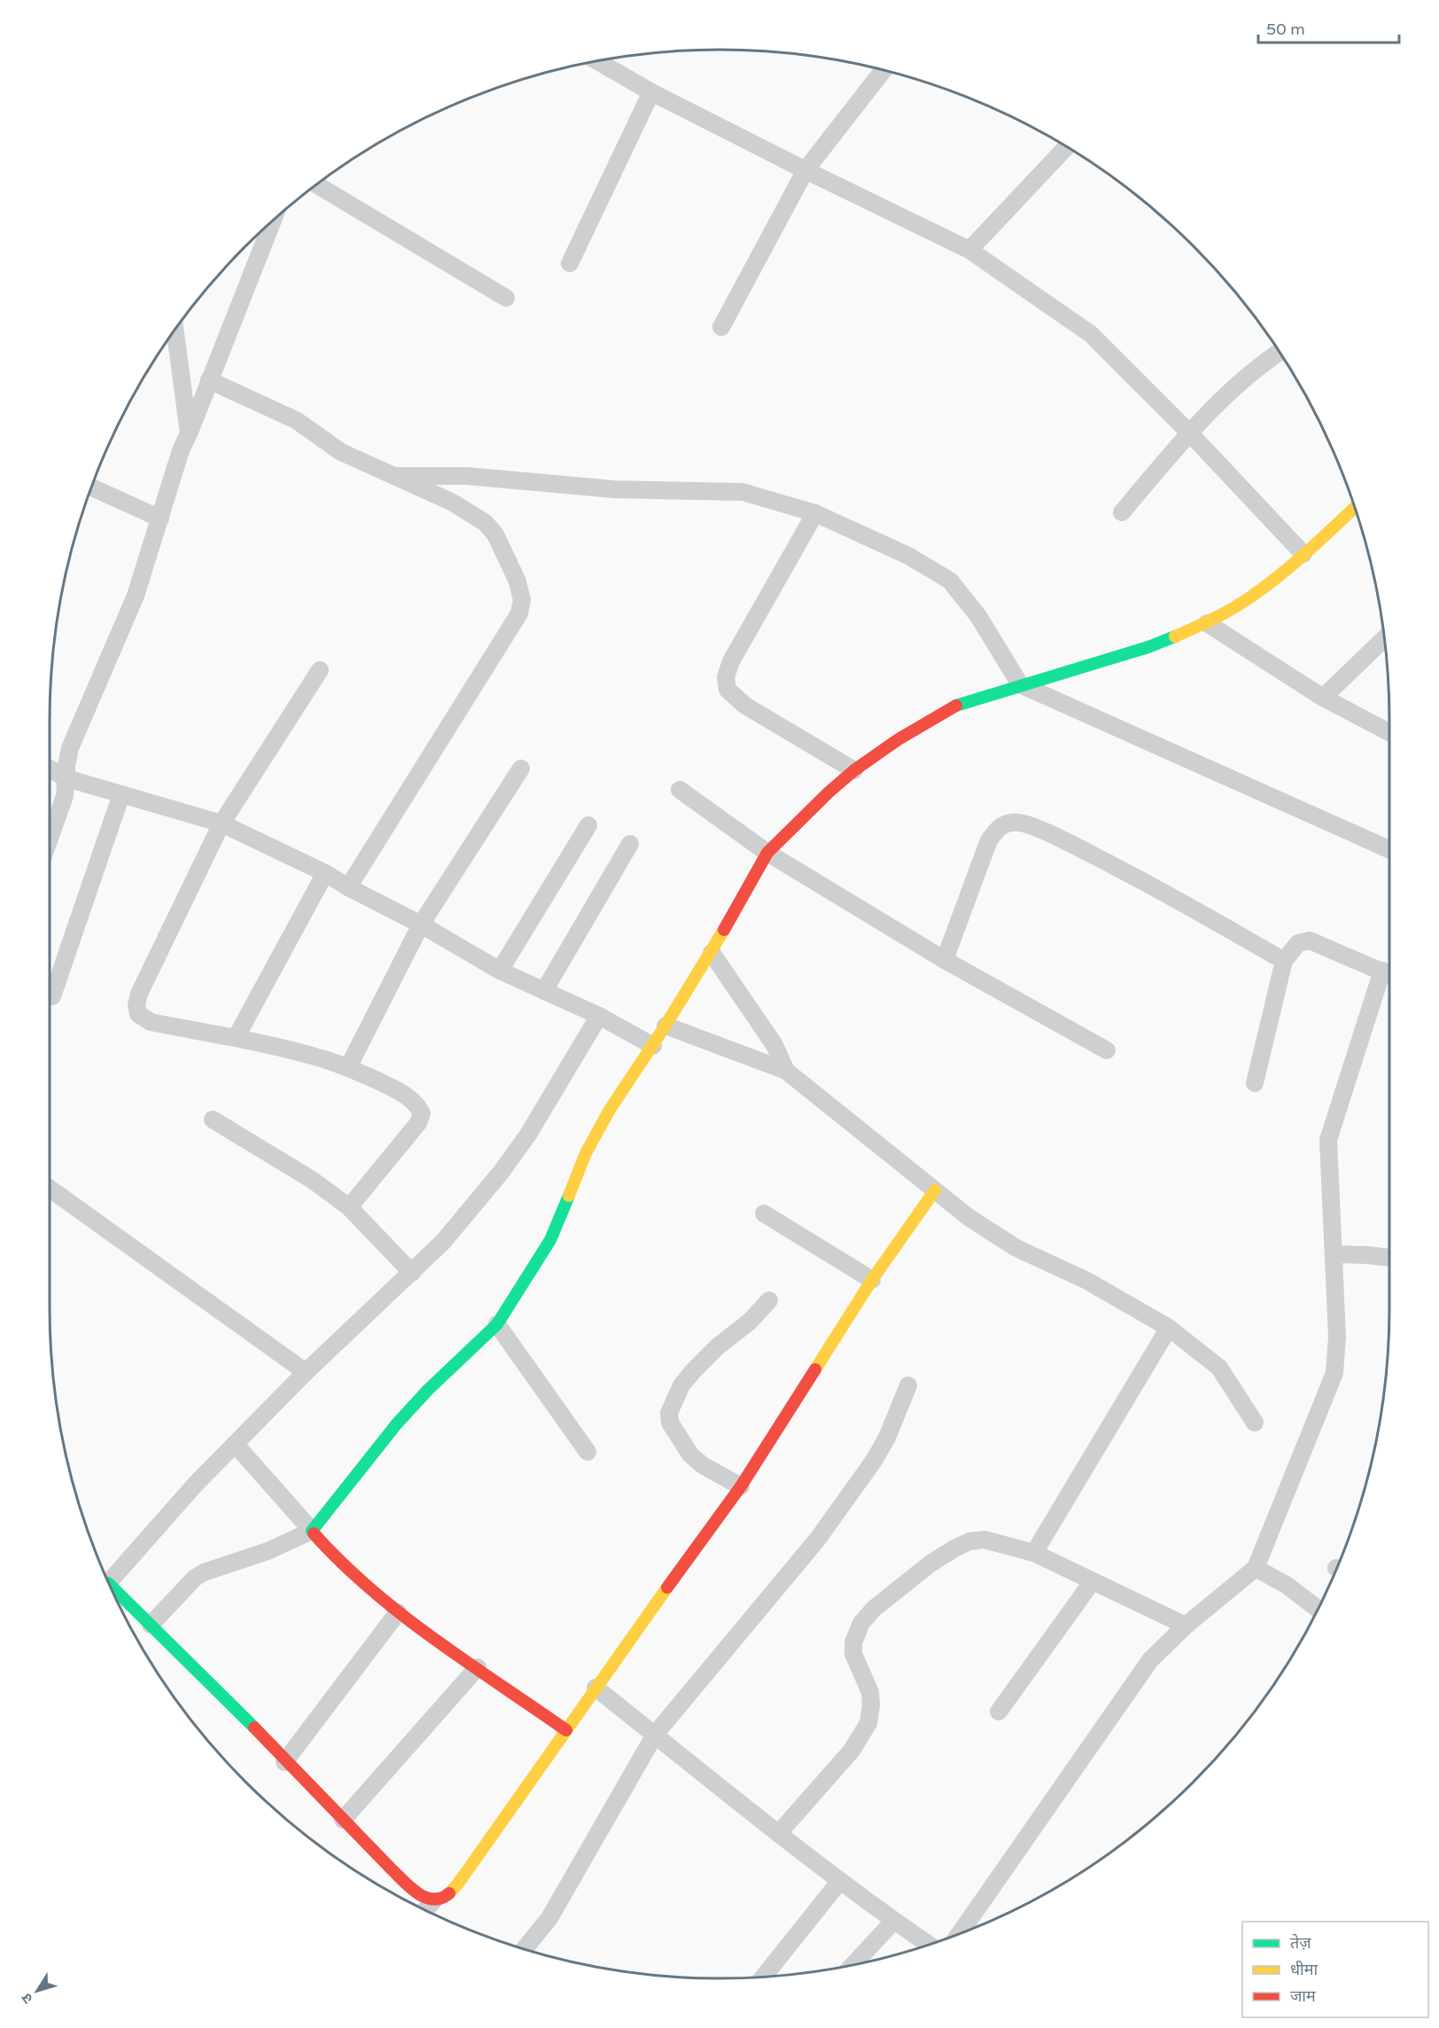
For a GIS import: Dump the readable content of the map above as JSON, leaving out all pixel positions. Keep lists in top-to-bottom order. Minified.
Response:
{"legend":["तेज़","धीमा","जाम"],"scale_bar":"50 m","north":"bottom left"}
